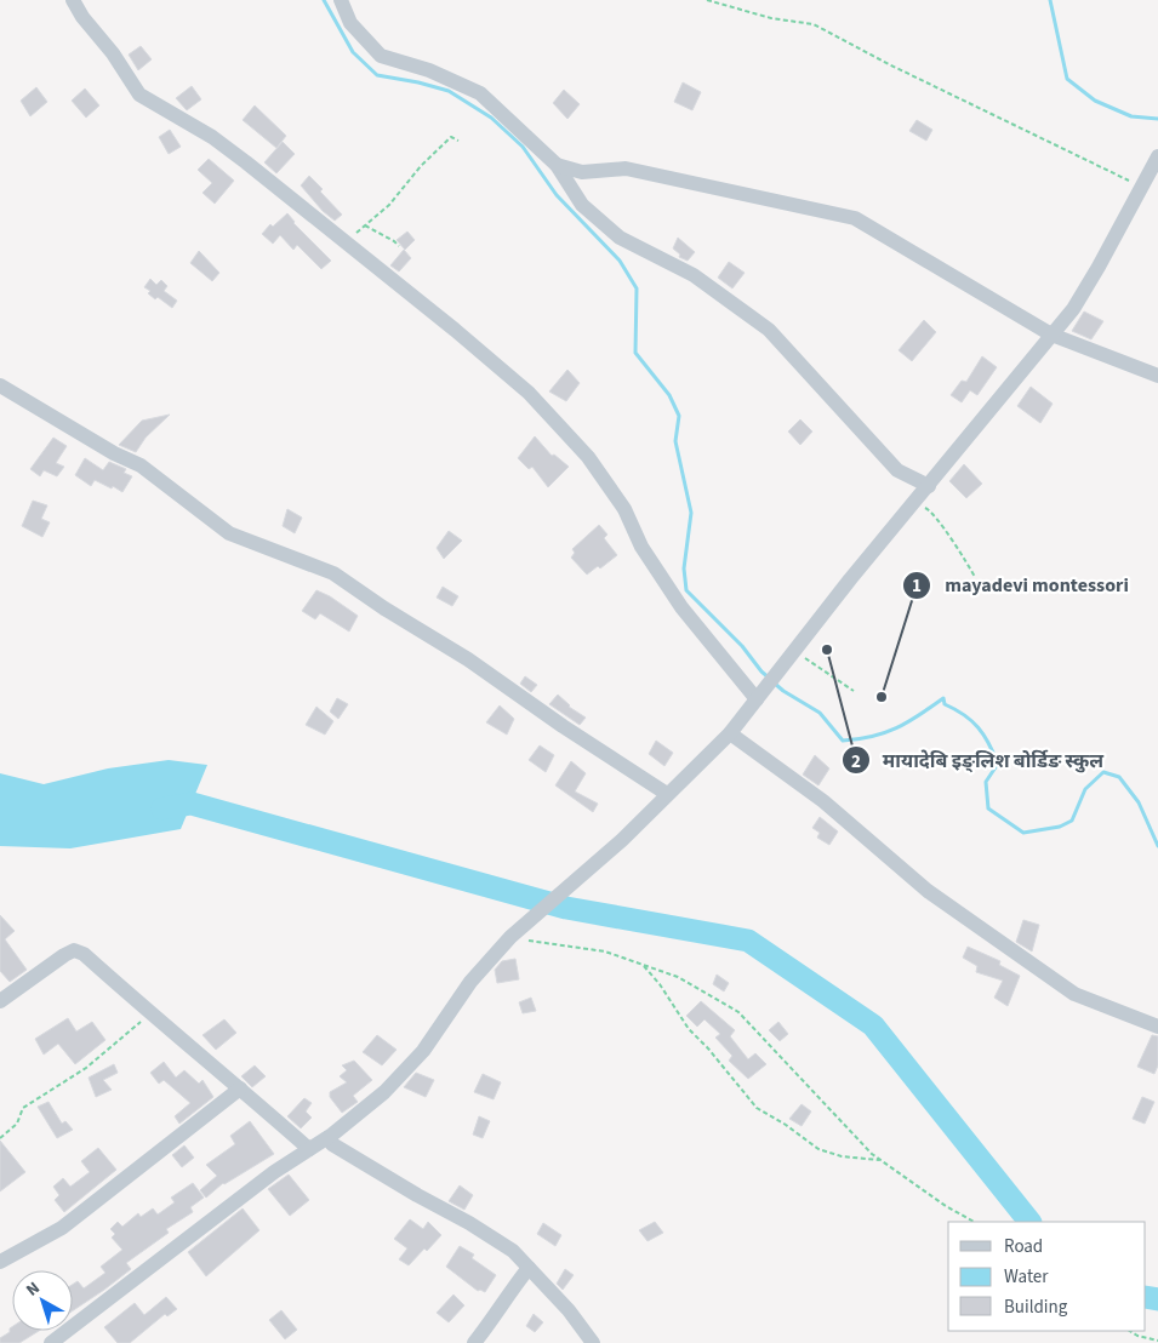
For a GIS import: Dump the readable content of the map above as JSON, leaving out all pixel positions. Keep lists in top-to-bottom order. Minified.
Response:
{"places":["मायादेबि इङ्लिश बोर्डिङ स्कुल","mayadevi montessori"],"legend":["Road","Water","Building"],"north":"top left"}
